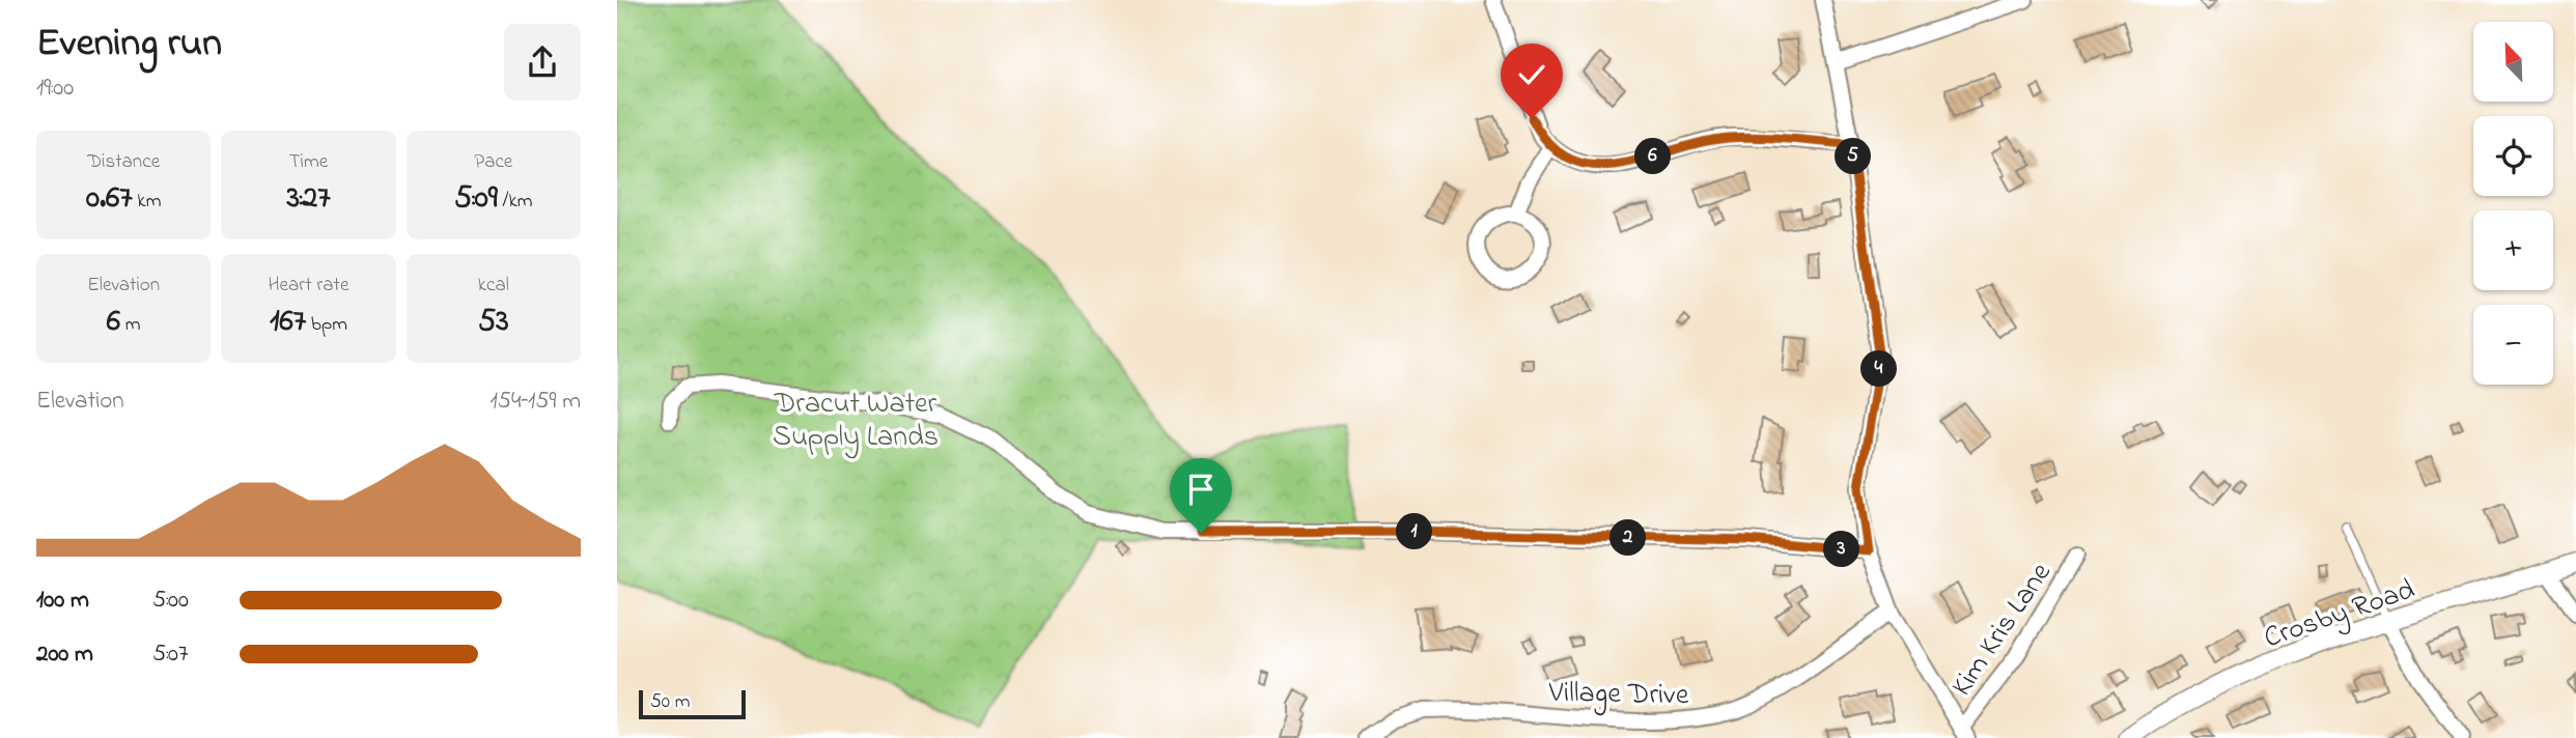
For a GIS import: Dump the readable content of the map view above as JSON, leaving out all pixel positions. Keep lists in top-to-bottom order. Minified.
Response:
{"streets":{"street":["Crosby Road","Kim Kris Lane","Village Drive"]},"parks":["Dracut Water Supply Lands"],"scale_bar":"50 m","north":"top left","page":{"heading":["Evening run","19:00"],"map_buttons":["+","−"],"stats":[["Distance","0.67 km"],["Time","3:27"],["Pace","5:09 /km"],["Elevation","6 m"],["Heart rate","167 bpm"],["kcal","53"]],"pins":["5","6","4","1","2","3"],"chart":["Elevation","154–159 m"],"list":[{"name":"100 m","note":"5:00"},{"name":"200 m","note":"5:07"}],"scale":"50 m"}}
